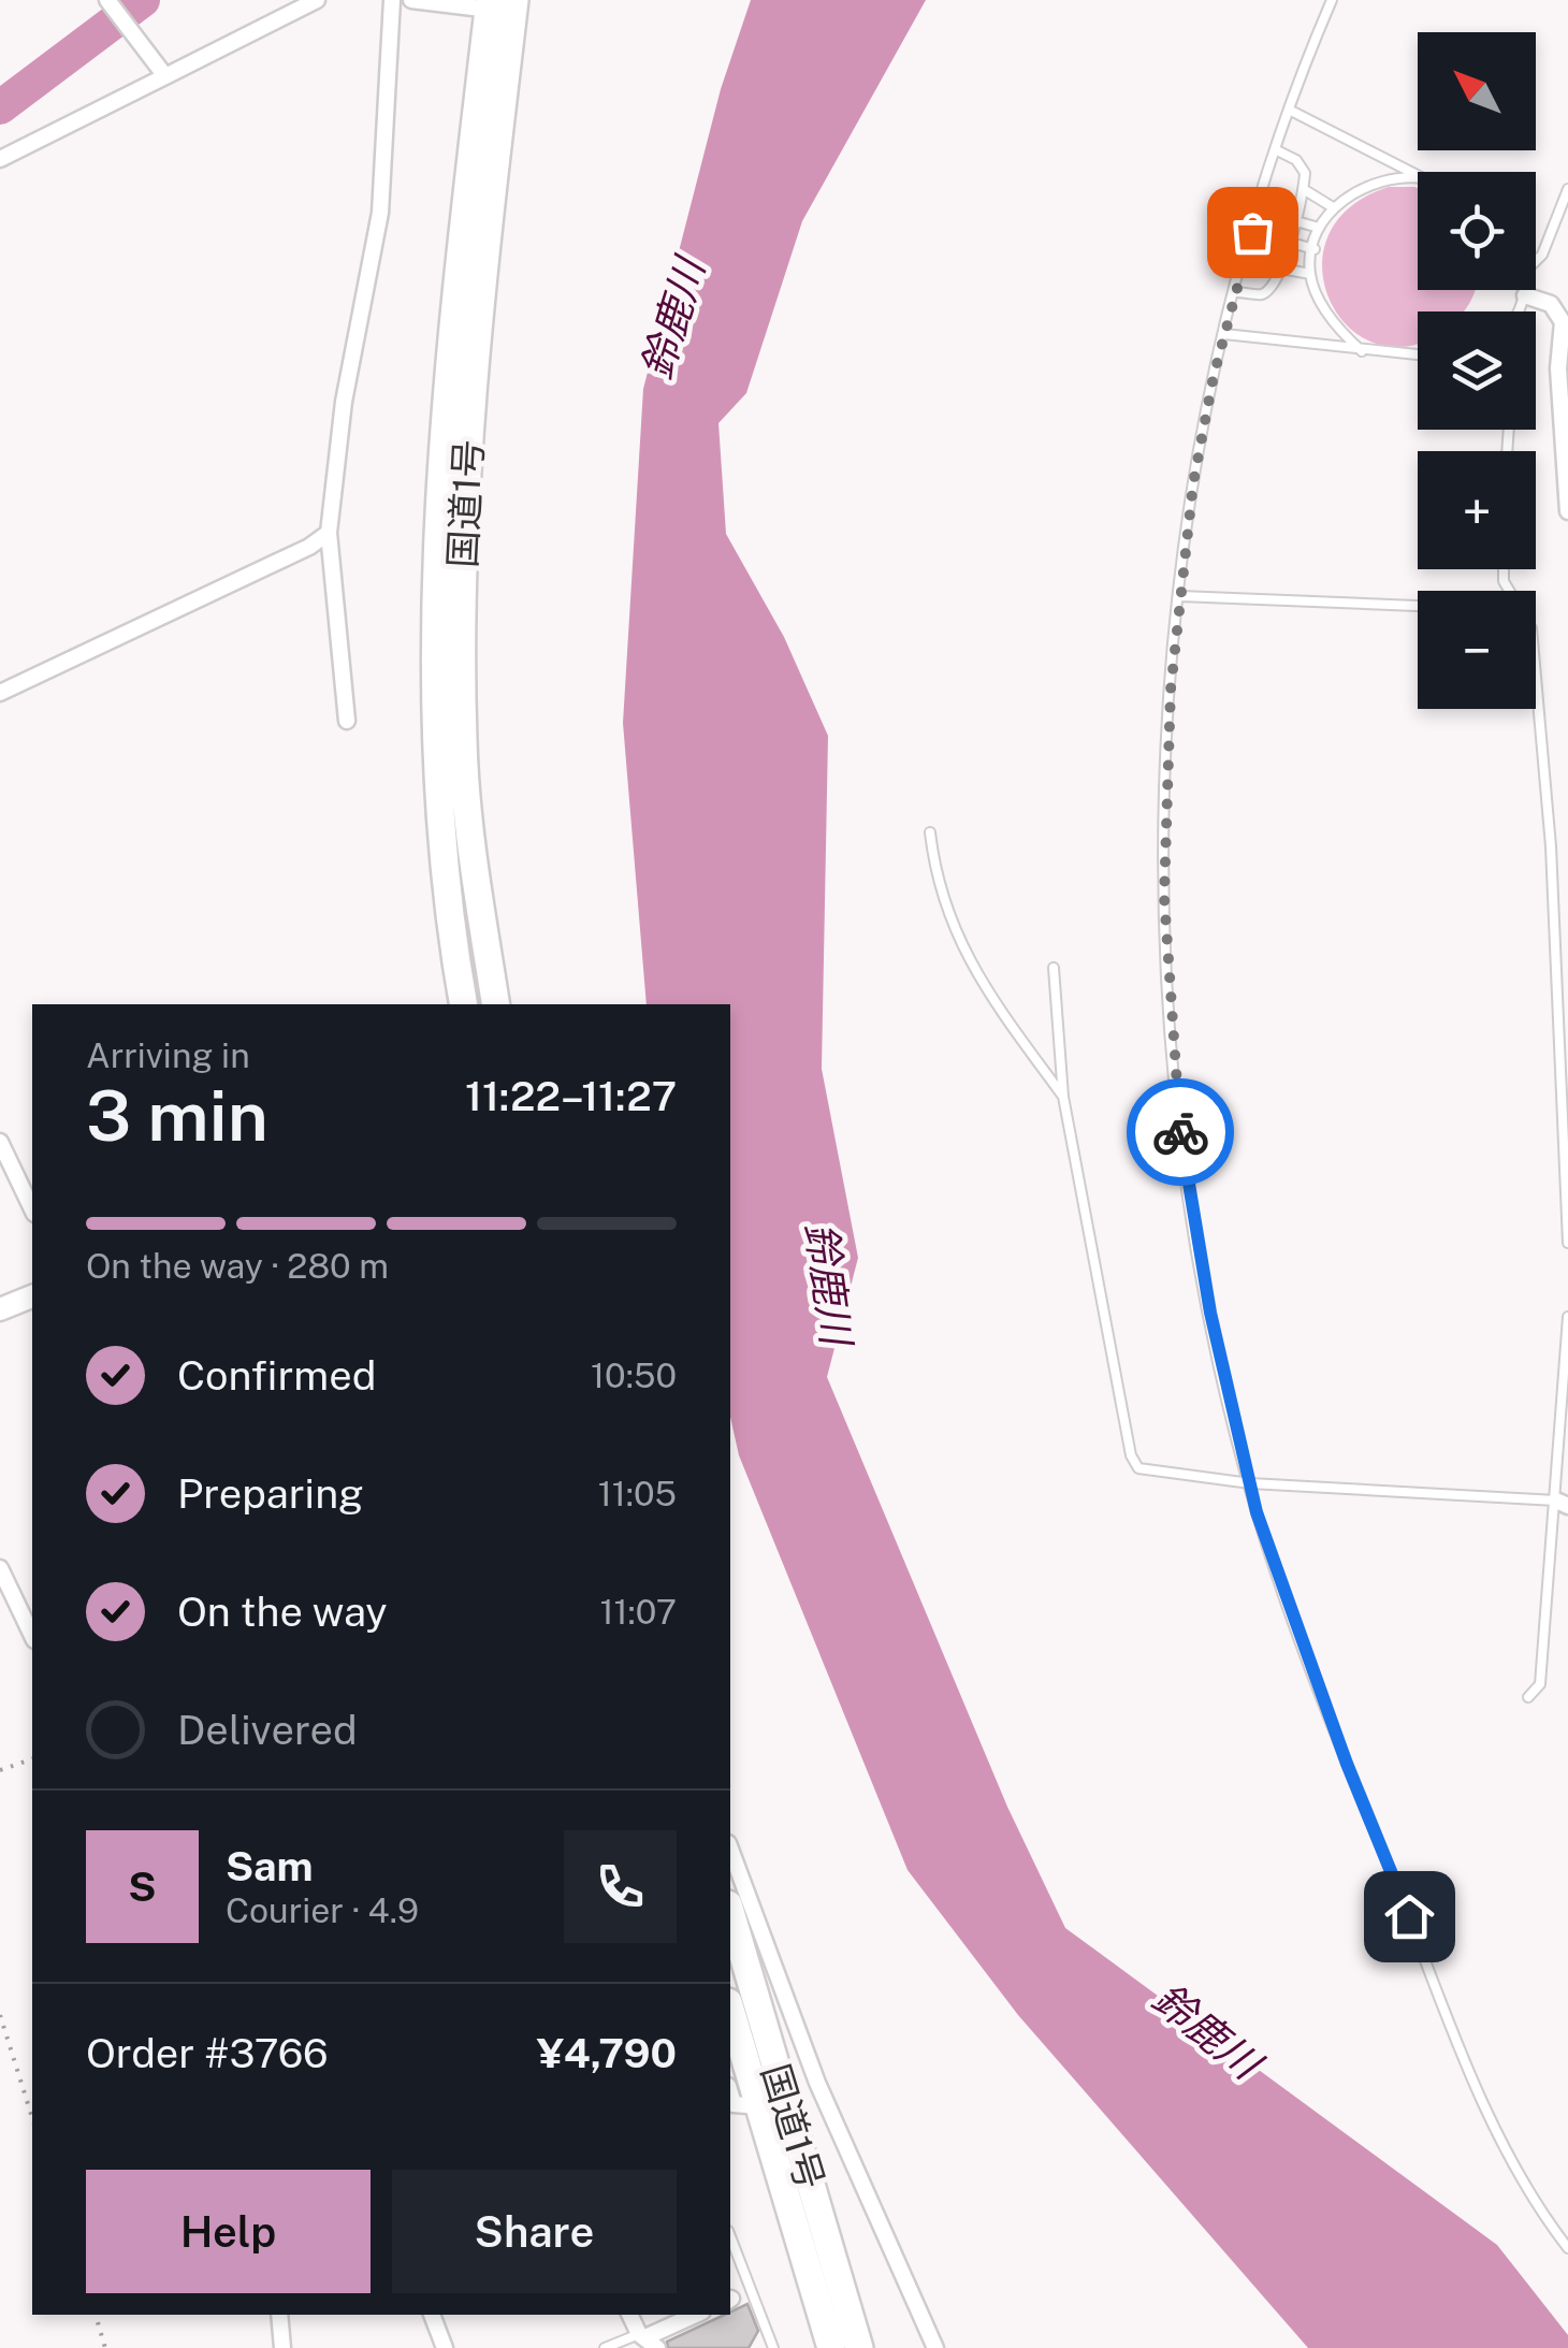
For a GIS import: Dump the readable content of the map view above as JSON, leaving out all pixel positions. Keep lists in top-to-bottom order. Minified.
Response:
{"streets":{"highway":["国道1号"]},"water":["鈴鹿川"],"north":"top left","page":{"map_buttons":["+","−"],"heading":["3 min","Arriving in","11:22–11:27"],"panel":["Sam","Courier · 4.9","Order #3766","¥4,790"],"bar":"On the way · 280 m","list":[["Confirmed","10:50"],["Preparing","11:05"],["On the way","11:07"],"Delivered"],"round":"S","buttons":["Help","Share"]}}
